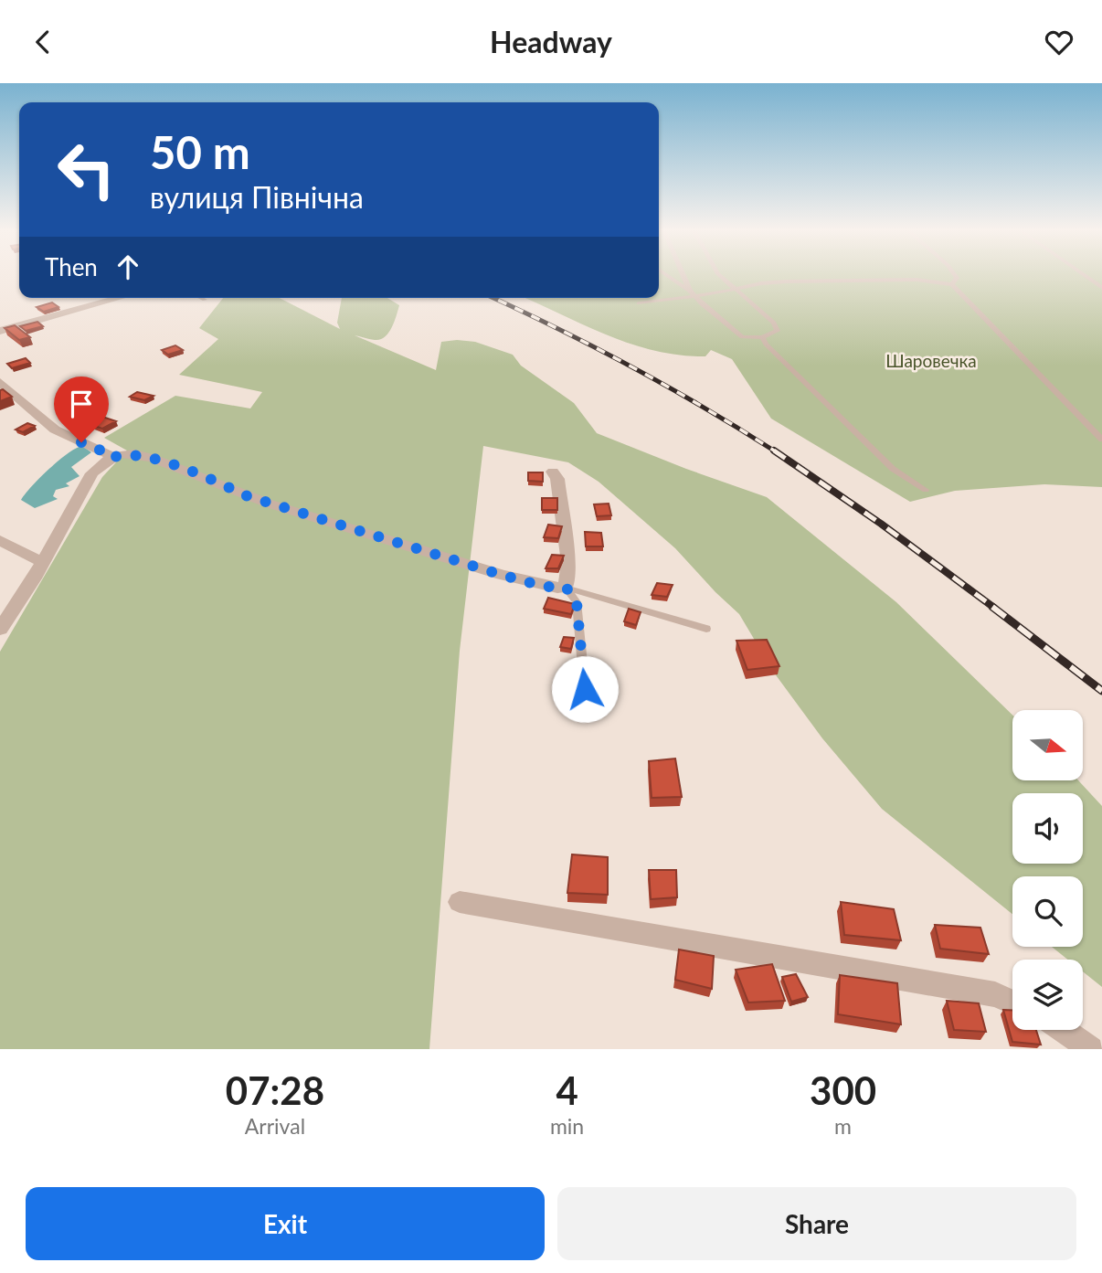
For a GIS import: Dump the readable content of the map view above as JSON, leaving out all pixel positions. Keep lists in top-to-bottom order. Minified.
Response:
{"parks":["Шаровечка"],"north":"right","page":{"header":"Headway","turn":["50 m","вулиця Північна"],"then":"Then","eta":["07:28","Arrival","4","min","300","m"],"buttons":["Exit","Share"]}}
